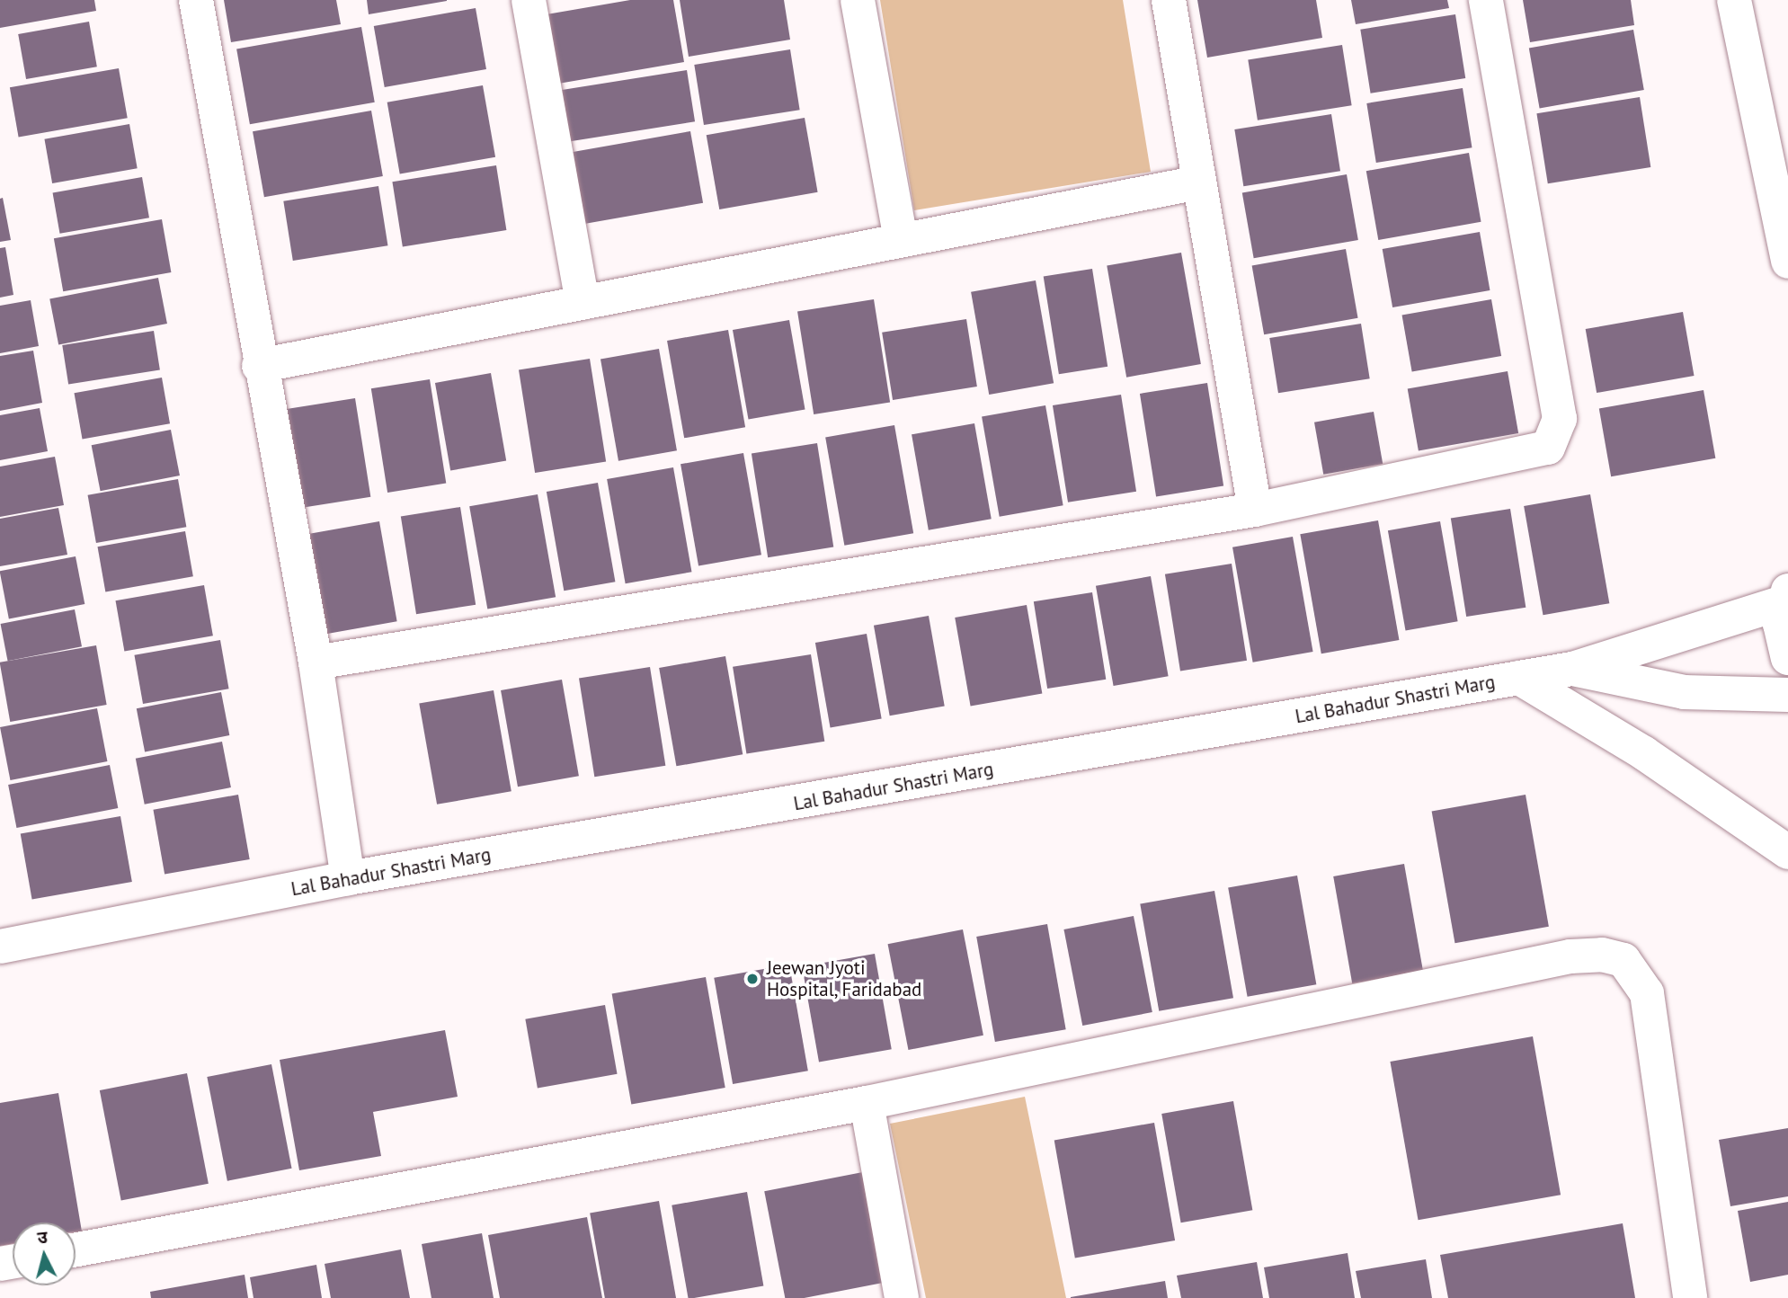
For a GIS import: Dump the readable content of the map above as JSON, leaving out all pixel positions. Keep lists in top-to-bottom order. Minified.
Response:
{"streets":{"street":["Lal Bahadur Shastri Marg"]},"places":["Jeewan Jyoti Hospital, Faridabad"],"north":"top"}
